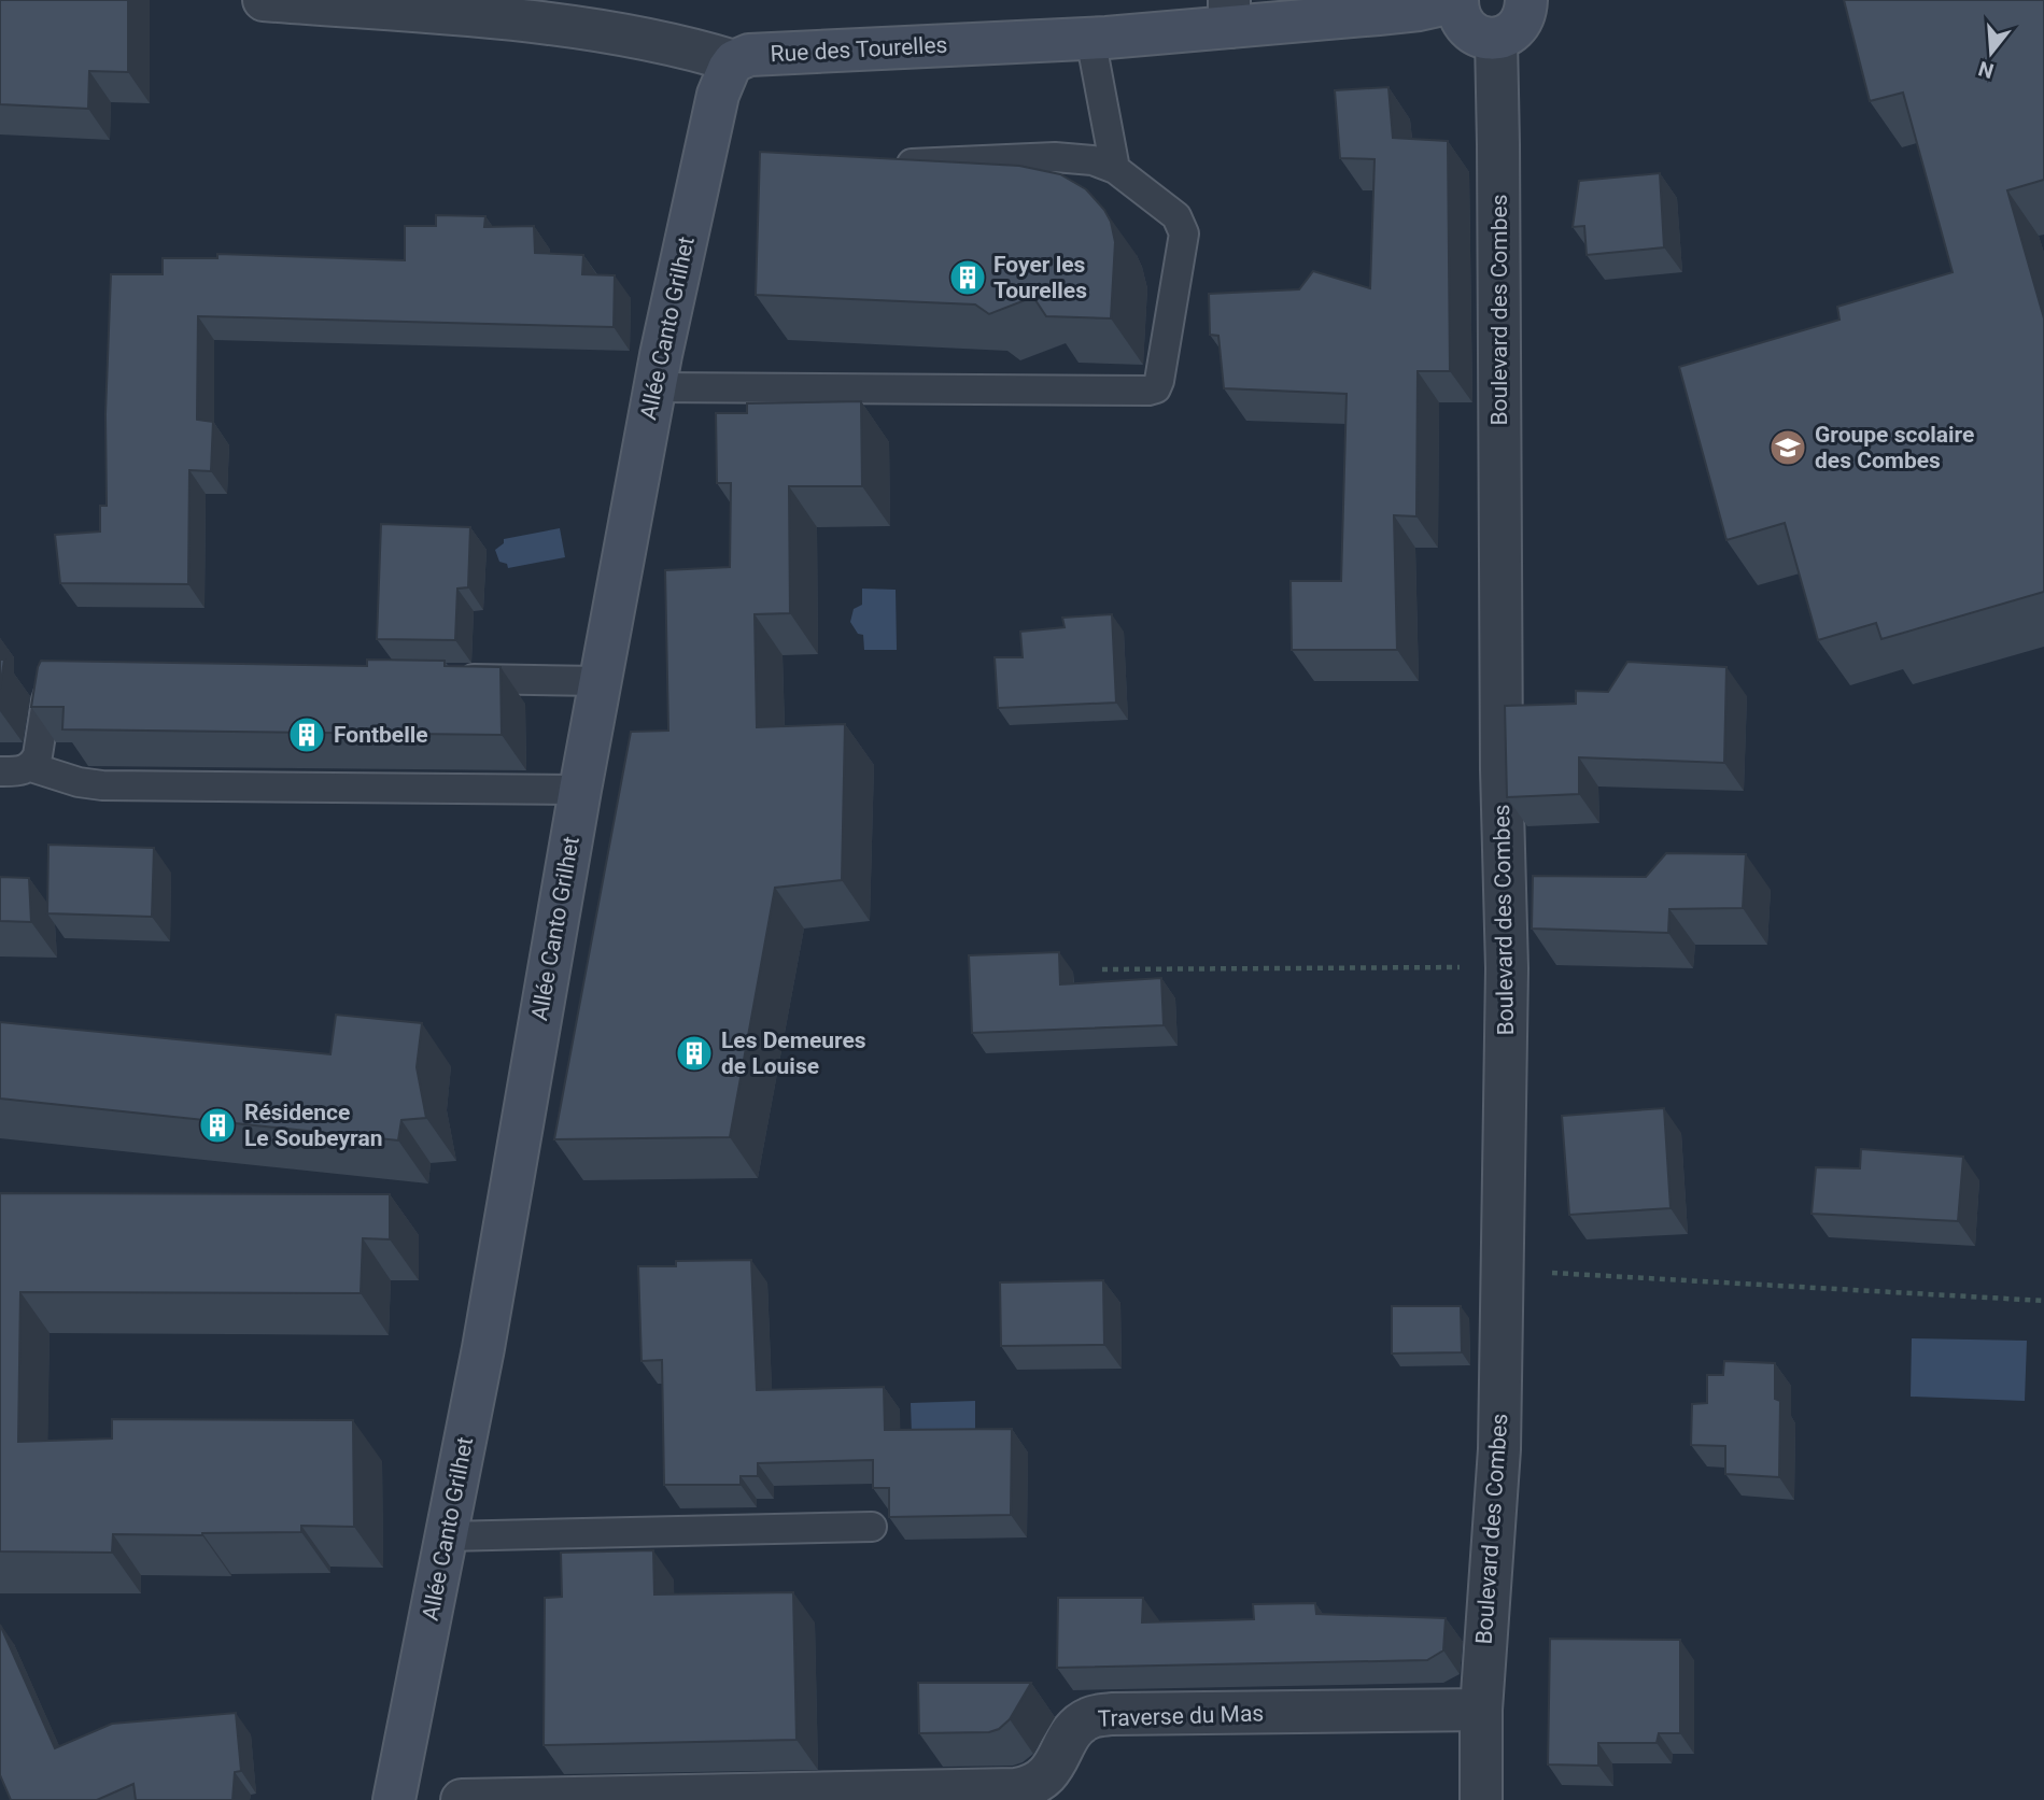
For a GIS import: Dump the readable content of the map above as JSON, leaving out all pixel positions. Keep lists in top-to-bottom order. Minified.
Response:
{"streets":{"street":["Rue des Tourelles","Boulevard des Combes","Allée Canto Grilhet","Traverse du Mas"]},"crossings":[["Rue des Tourelles","Allée Canto Grilhet"],["Boulevard des Combes","Traverse du Mas"]],"places":{"building":["Foyer les Tourelles","Fontbelle","Les Demeures de Louise","Résidence Le Soubeyran"],"school or university":["Groupe scolaire des Combes"]},"north":"bottom"}
